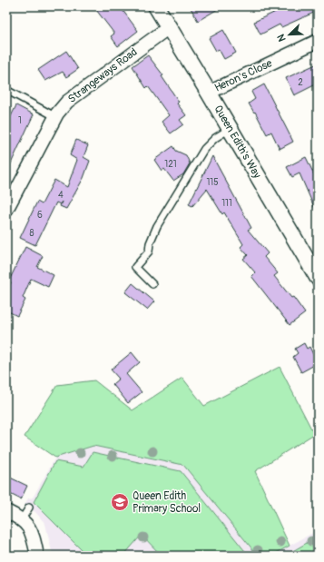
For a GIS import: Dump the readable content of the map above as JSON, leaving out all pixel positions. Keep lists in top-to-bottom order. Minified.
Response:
{"streets":{"street":["Strangeways Road","Heron's Close","Queen Edith's Way"]},"crossings":[["Strangeways Road","Queen Edith's Way"],["Heron's Close","Queen Edith's Way"]],"places":{"school or university":["Queen Edith Primary School"]},"house_numbers":["2","1","121","115","4","111","6","8"],"north":"bottom left"}
